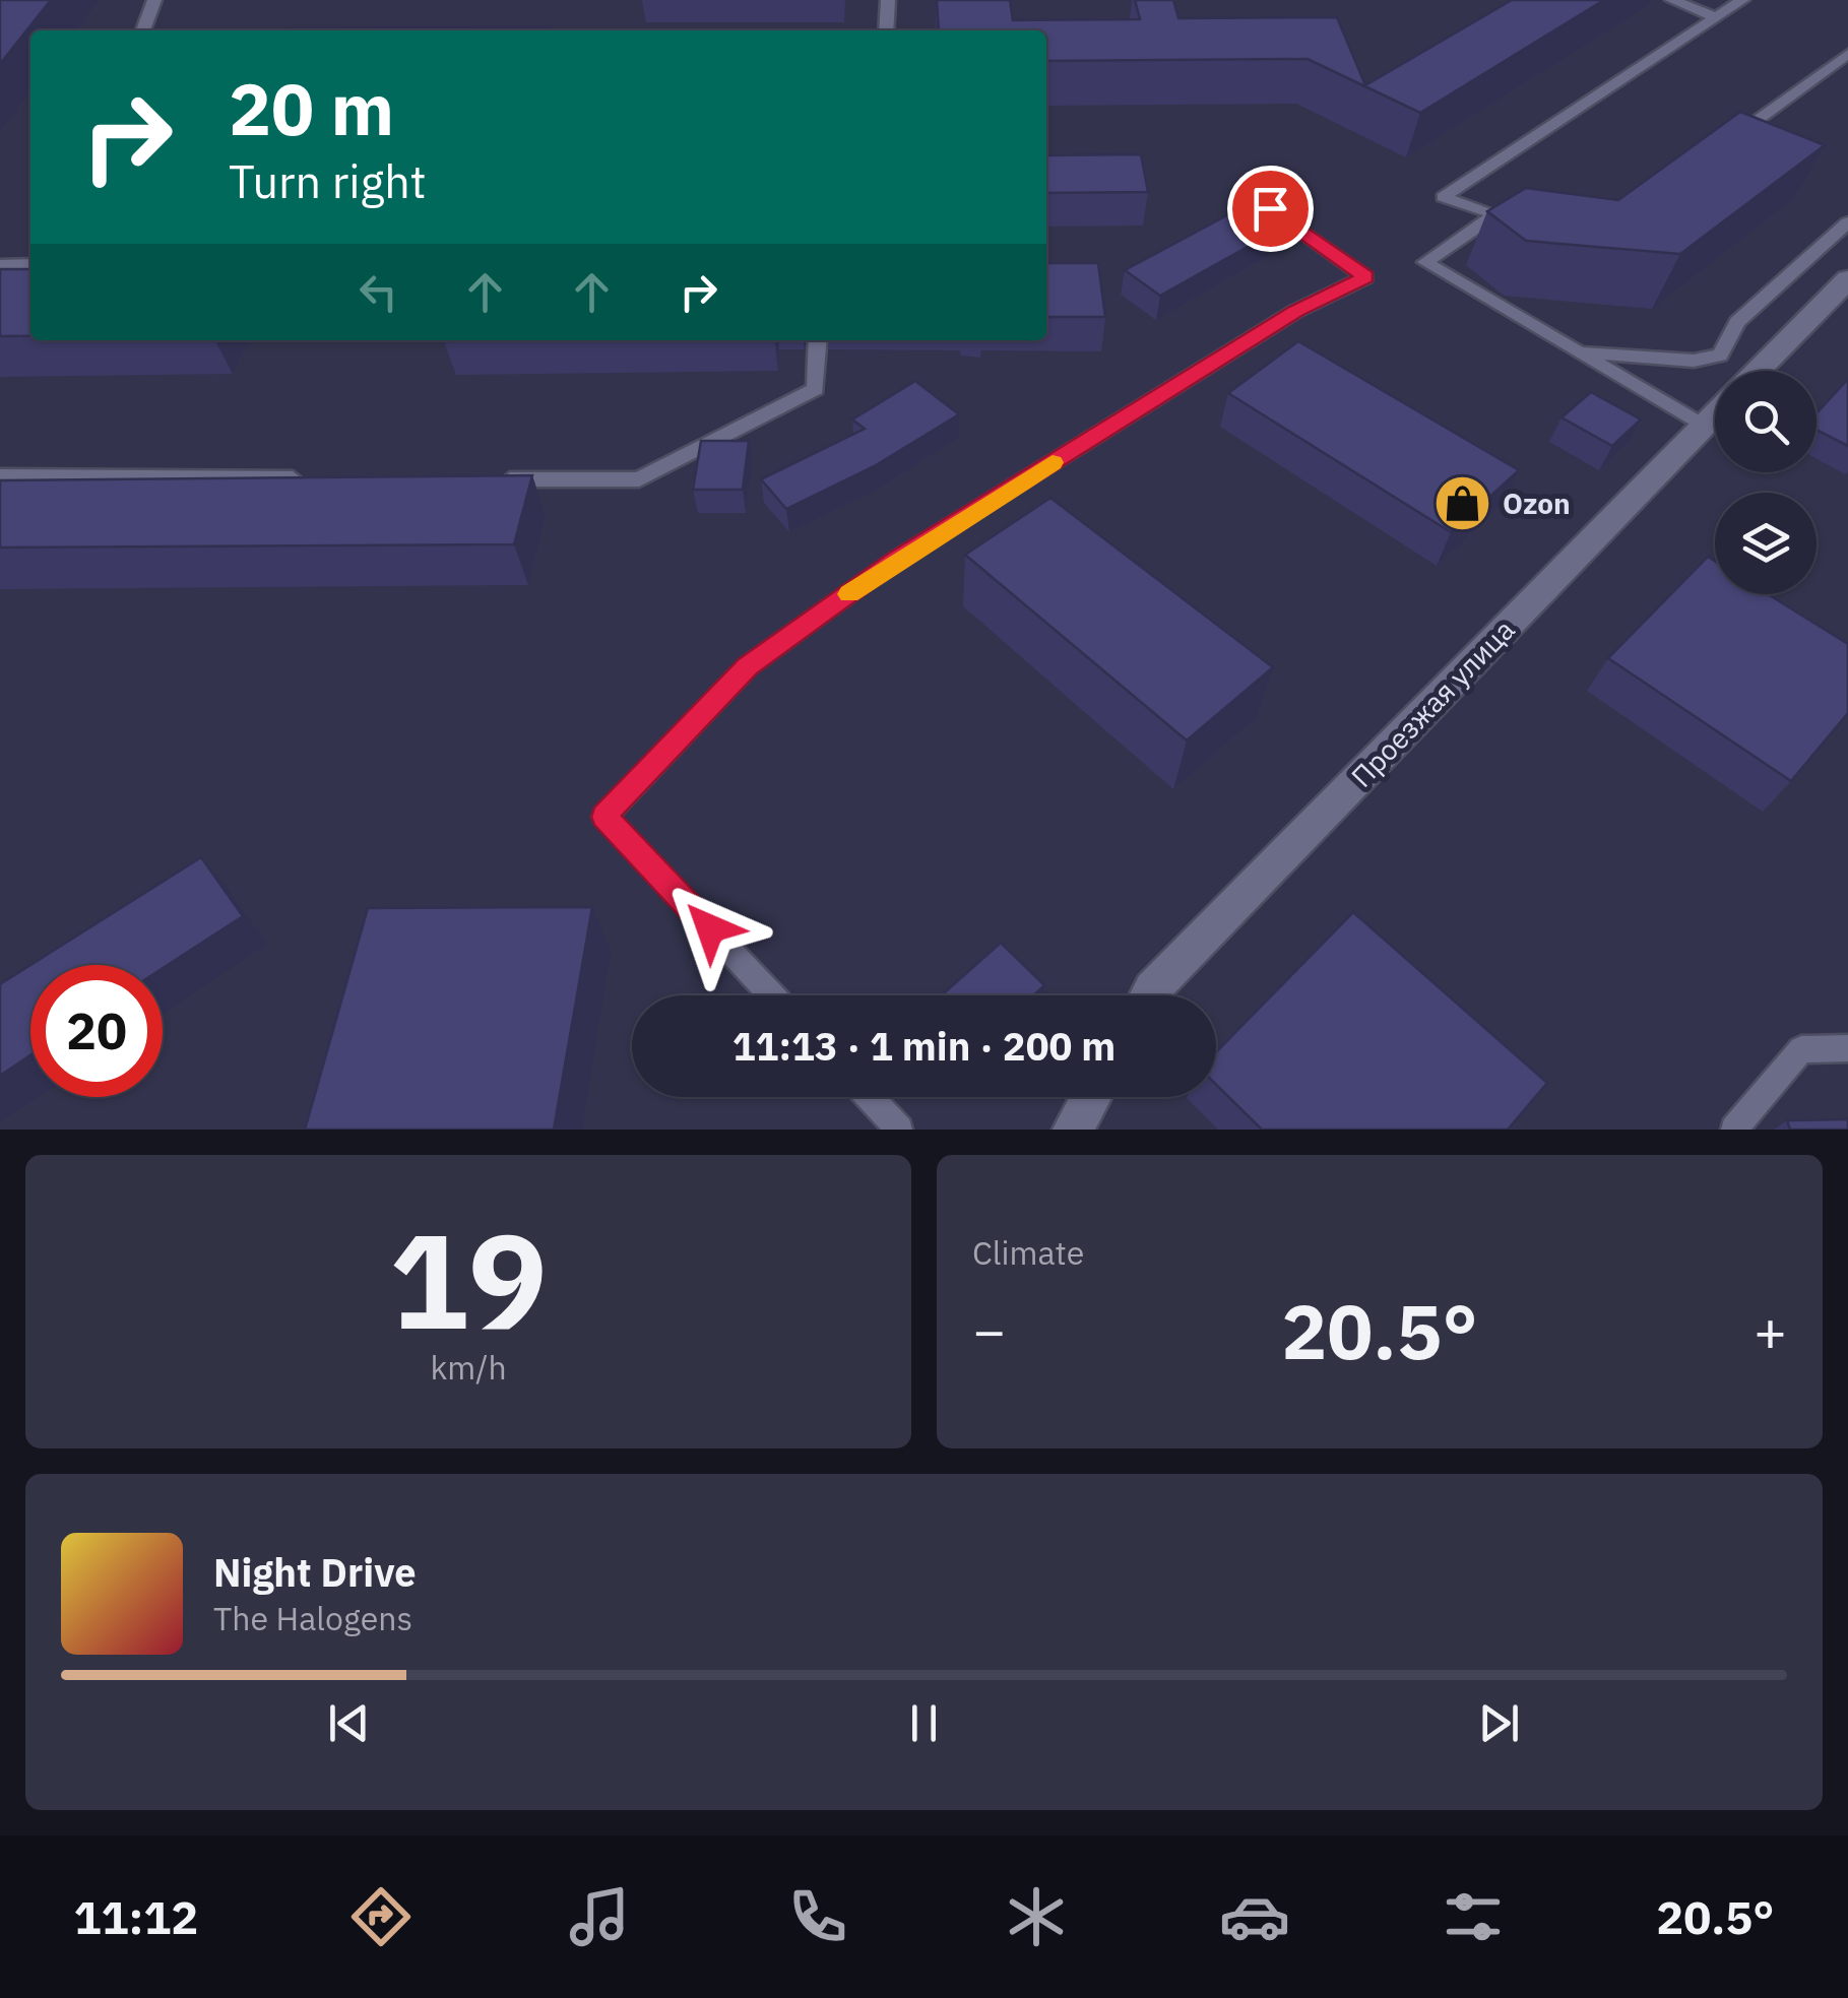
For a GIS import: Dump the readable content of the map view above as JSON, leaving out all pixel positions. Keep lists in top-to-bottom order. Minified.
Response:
{"streets":{"street":["Проезжая улица"]},"places":{"shop":["Ozon"]},"page":{"turn":["20 m","Turn right"],"limit":"20","trip":"11:13 · 1 min · 200 m","tile":[["19","km/h"],"Climate"],"heat":["−","20.5°","+"],"song":["Night Drive","The Halogens"],"tabs":["11:12","20.5°"]}}
